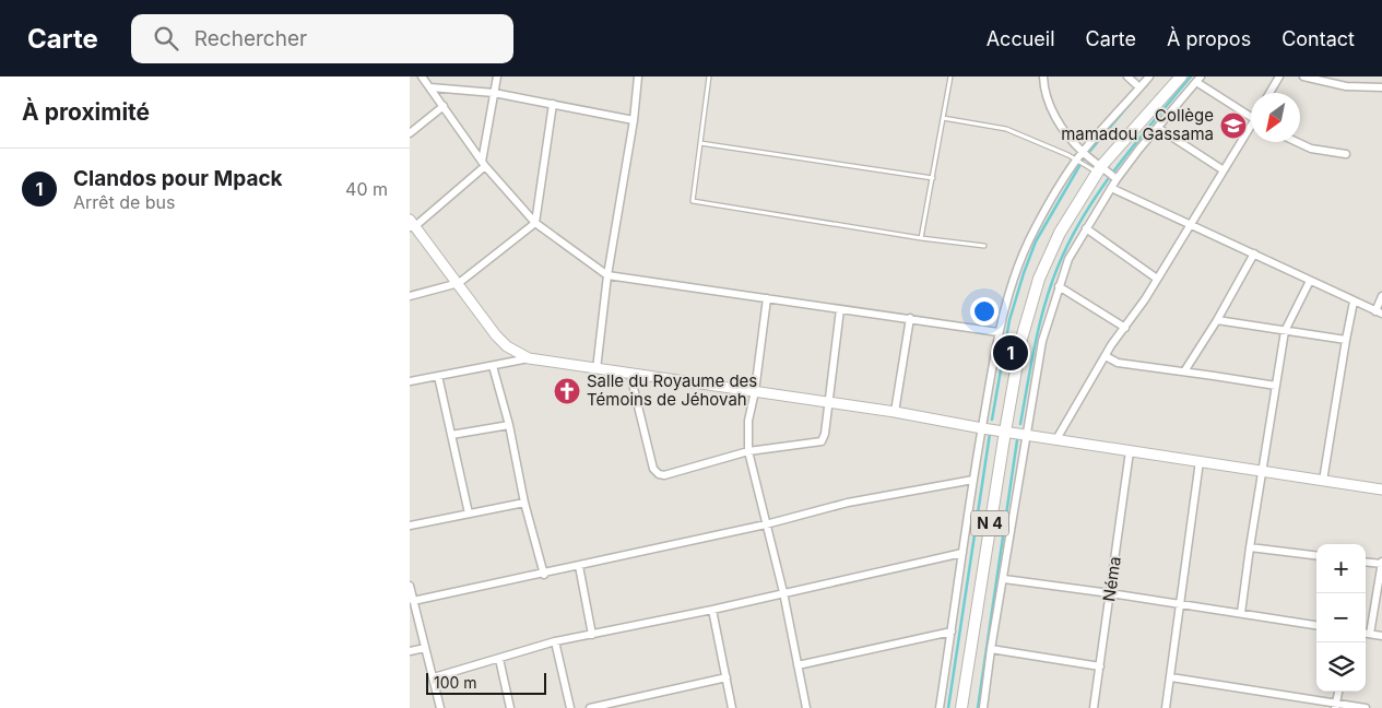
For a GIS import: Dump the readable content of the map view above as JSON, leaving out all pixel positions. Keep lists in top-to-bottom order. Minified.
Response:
{"streets":{"highway":["N 4"],"street":["Néma"]},"places":{"school or university":["Collège mamadou Gassama"],"church":["Salle du Royaume des Témoins de Jéhovah"]},"scale_bar":"100 m","north":"bottom left","page":{"header":"Carte","search":"Rechercher","nav":["Accueil","Carte","À propos","Contact"],"heading":"À proximité","list":[{"mark":"1","name":"Clandos pour Mpack","note":"Arrêt de bus","value":"40 m"}],"pins":"1","map_buttons":["+","−"],"scale":"100 m"}}
